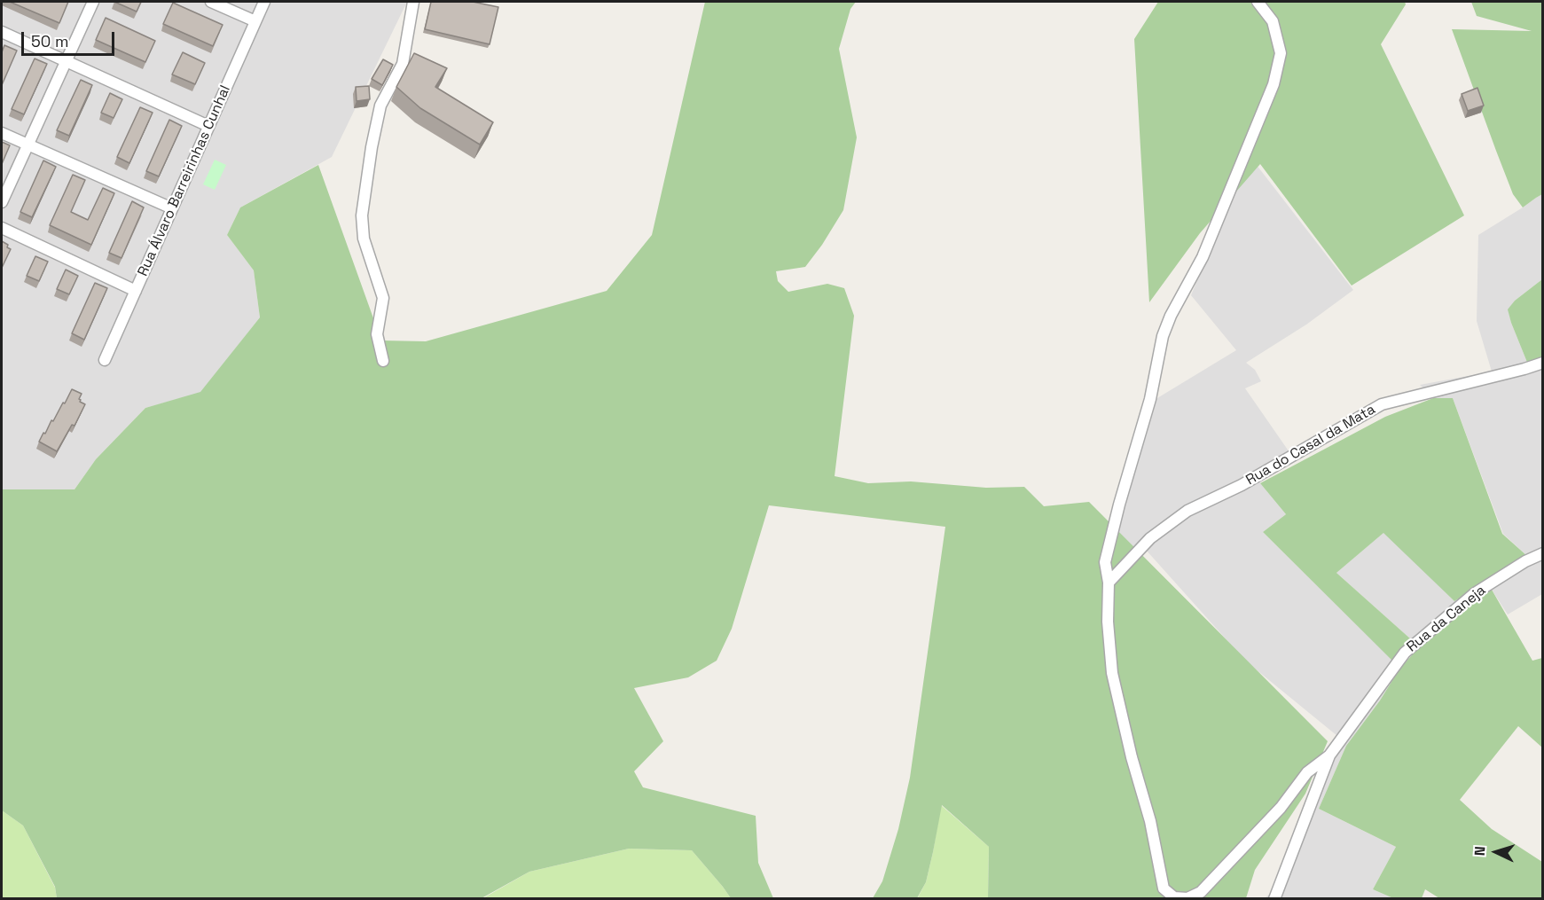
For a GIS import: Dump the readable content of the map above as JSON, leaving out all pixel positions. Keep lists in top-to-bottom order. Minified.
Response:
{"streets":{"street":["Rua Álvaro Barreirinhas Cunhal","Rua do Casal da Mata","Rua da Caneja"]},"scale_bar":"50 m","north":"left"}
